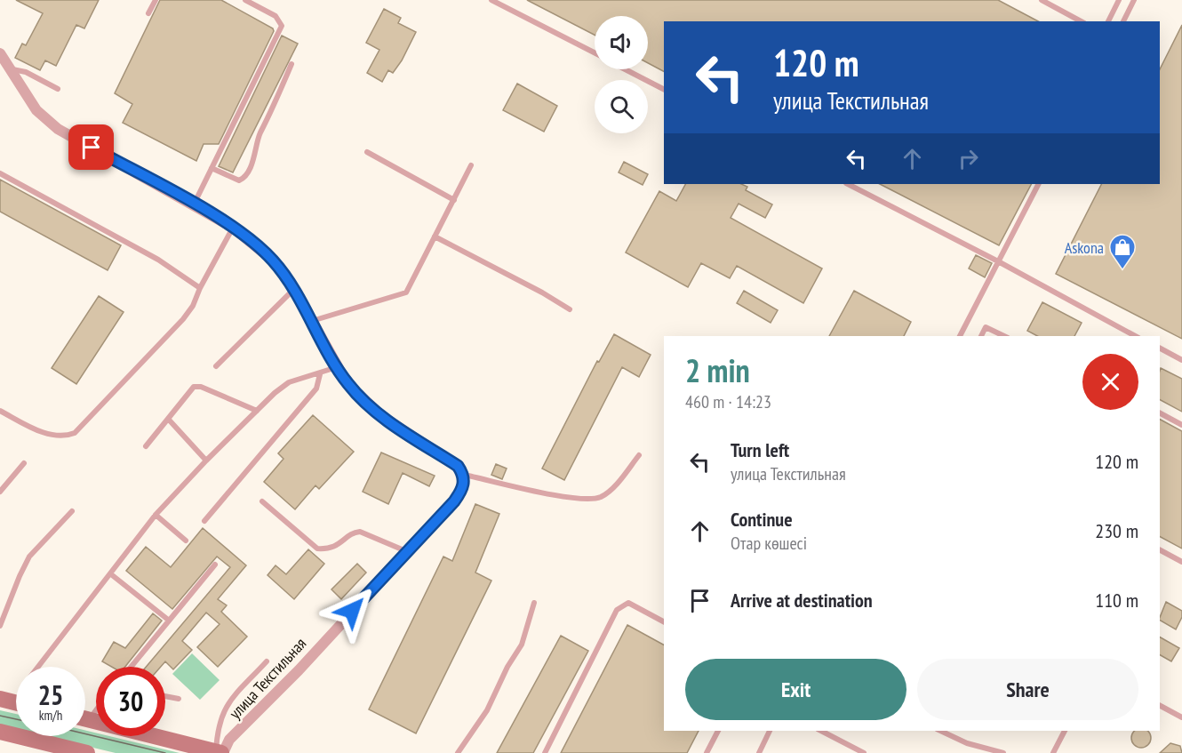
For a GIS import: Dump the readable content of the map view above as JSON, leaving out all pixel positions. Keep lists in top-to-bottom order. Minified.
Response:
{"streets":{"street":["улица Текстильная"]},"places":{"shop":["Askona"]},"page":{"turn":["120 m","улица Текстильная"],"heading":["2 min","460 m · 14:23"],"list":[{"name":"Turn left","note":"улица Текстильная","value":"120 m"},{"name":"Continue","note":"Отар көшесі","value":"230 m"},{"name":"Arrive at destination","value":"110 m"}],"buttons":["Exit","Share"],"speed":"25 km/h","limit":"30"}}
